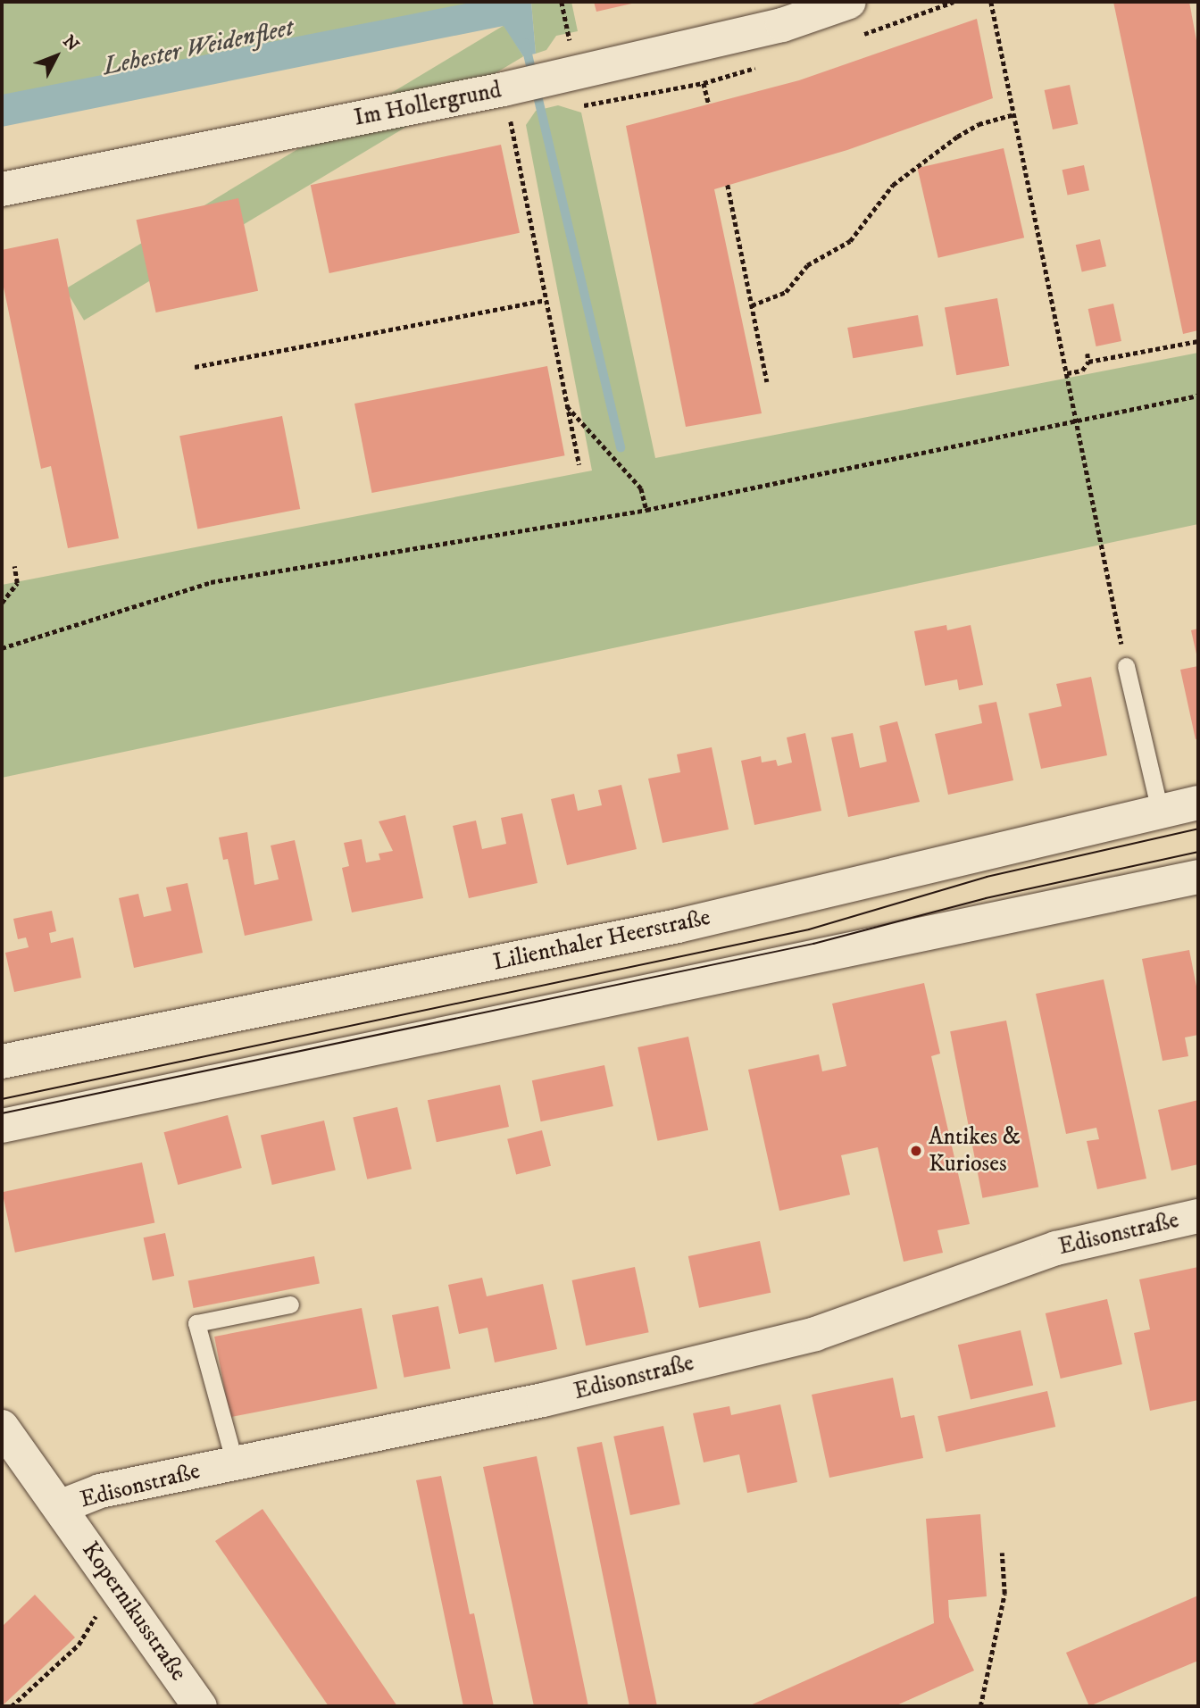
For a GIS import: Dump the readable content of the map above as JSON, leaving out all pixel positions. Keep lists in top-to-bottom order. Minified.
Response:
{"streets":{"main road":["Im Hollergrund","Lilienthaler Heerstraße","Edisonstraße","Kopernikusstraße"]},"crossings":[["Edisonstraße","Kopernikusstraße"]],"water":["Lehester Weidenfleet"],"places":["Antikes & Kurioses"],"north":"top right"}
